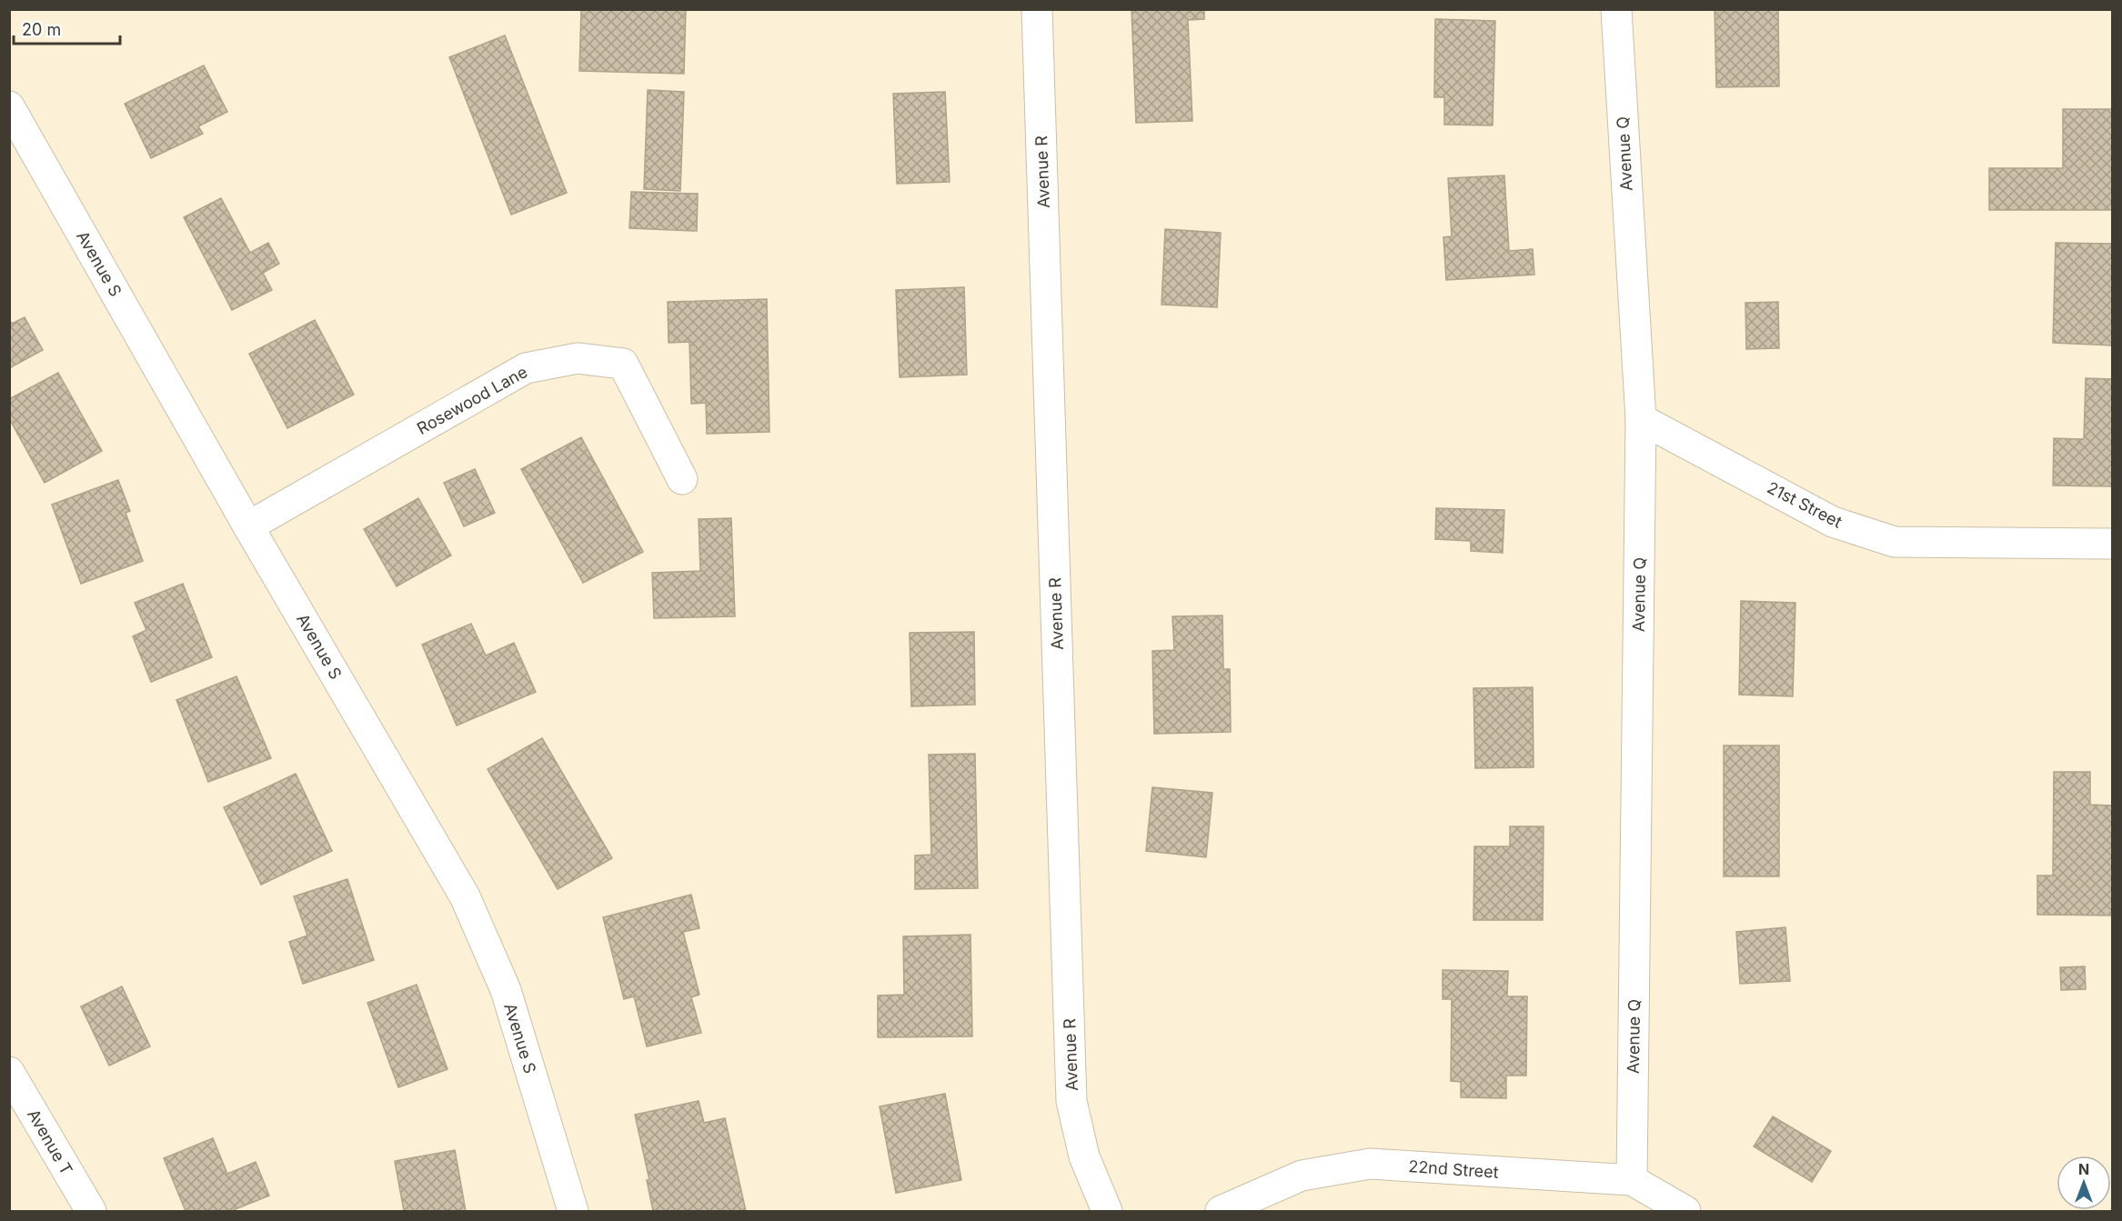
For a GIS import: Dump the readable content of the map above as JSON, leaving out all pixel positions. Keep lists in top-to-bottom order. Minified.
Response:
{"streets":{"street":["Avenue Q","Avenue R","Avenue S","Rosewood Lane","21st Street","Avenue T","22nd Street"]},"crossings":[["Avenue Q","21st Street"],["Avenue Q","22nd Street"],["Avenue S","Rosewood Lane"]],"scale_bar":"20 m","north":"top"}
